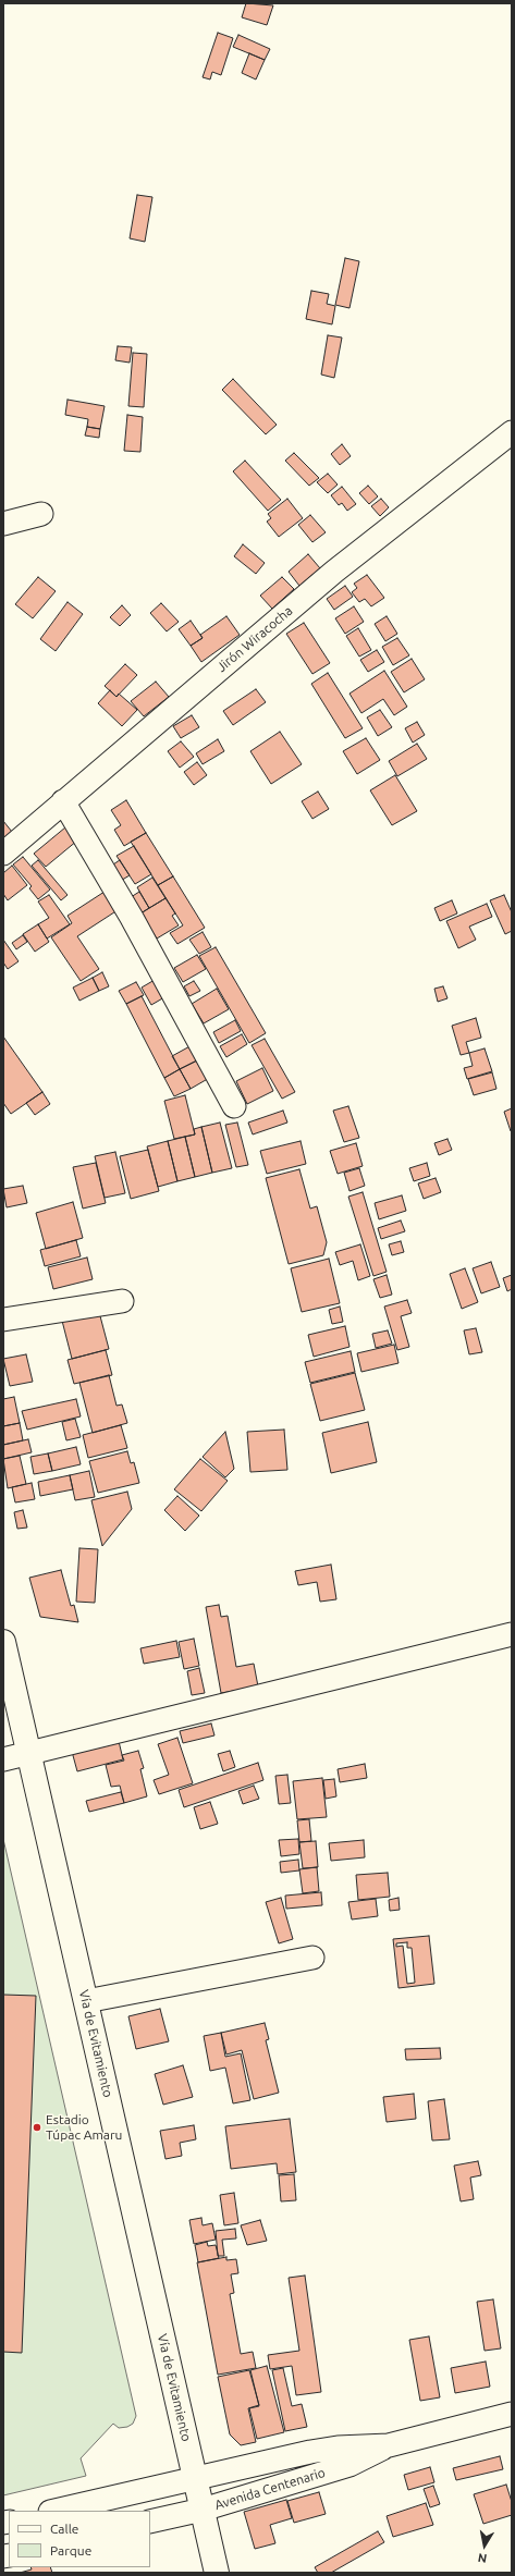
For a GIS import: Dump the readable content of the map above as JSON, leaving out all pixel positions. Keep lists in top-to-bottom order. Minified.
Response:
{"streets":{"highway":["Vía de Evitamiento"],"street":["Jirón Wiracocha","Avenida Centenario"]},"crossings":[["Vía de Evitamiento","Avenida Centenario"]],"places":["Estadio Túpac Amaru"],"legend":["Calle","Parque"],"north":"bottom"}
